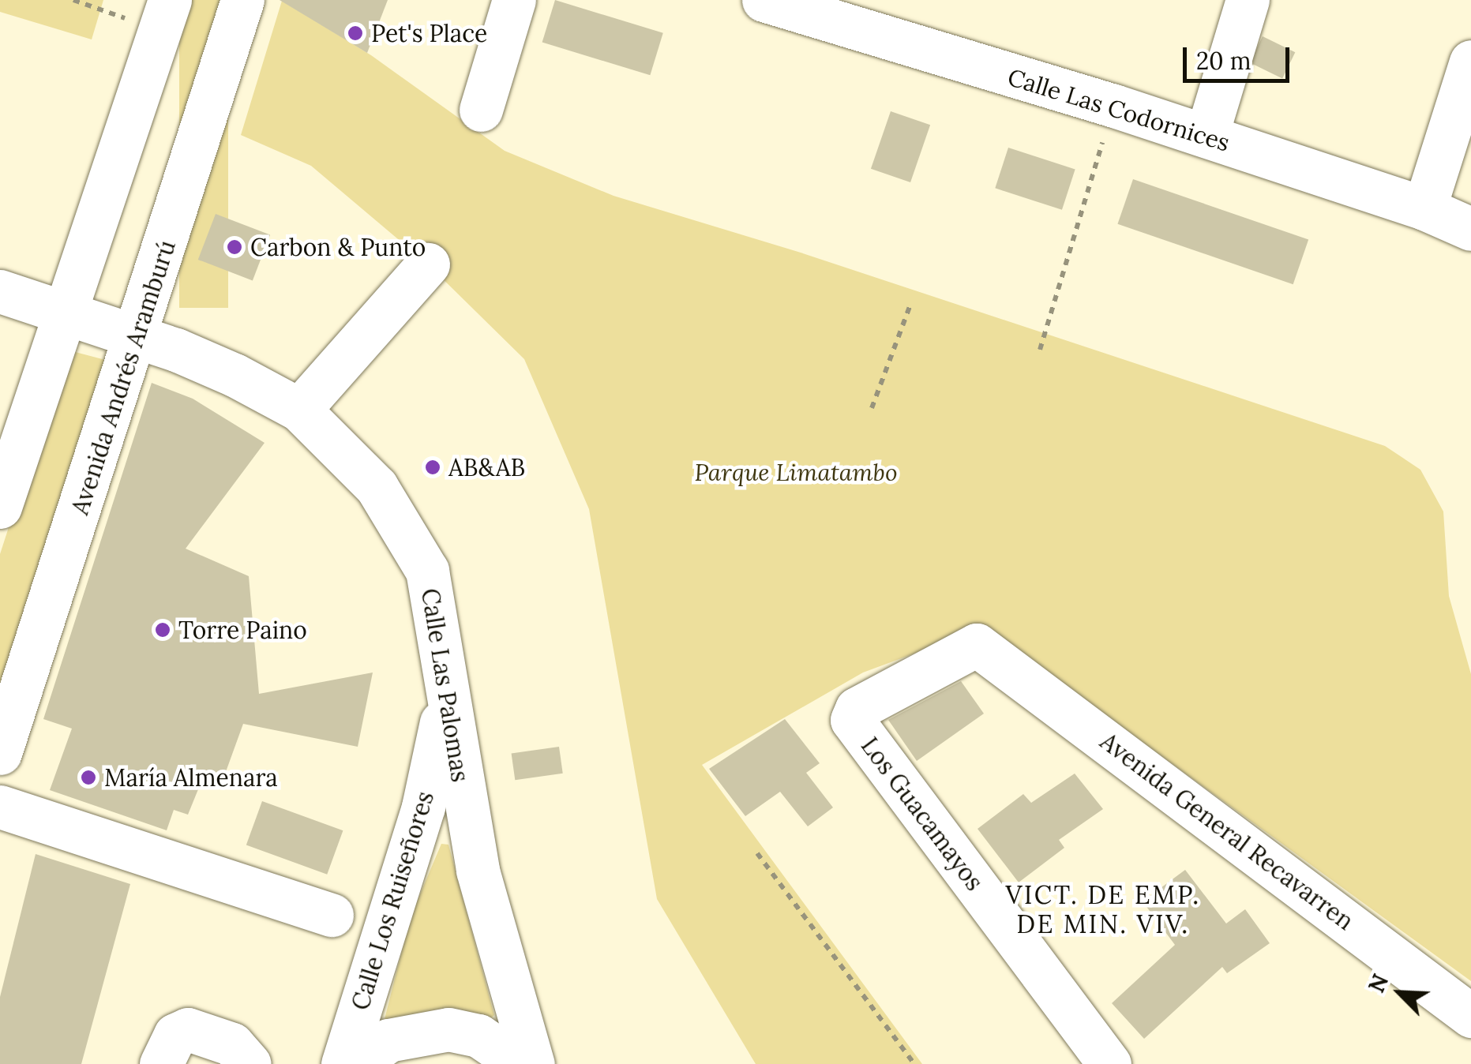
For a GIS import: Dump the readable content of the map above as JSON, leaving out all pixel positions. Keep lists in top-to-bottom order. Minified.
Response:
{"streets":{"street":["Calle Las Codornices","Avenida Andrés Aramburú","Calle Las Palomas","Los Guacamayos","Avenida General Recavarren","Calle Los Ruiseñores"]},"crossings":[["Avenida Andrés Aramburú","Calle Las Palomas"],["Calle Las Palomas","Calle Los Ruiseñores"],["Los Guacamayos","Avenida General Recavarren"]],"districts":["VICT. DE EMP. DE MIN. VIV."],"parks":["Parque Limatambo"],"places":["Pet's Place","Carbon & Punto","AB&AB","Torre Paino","María Almenara"],"scale_bar":"20 m","north":"top left"}
